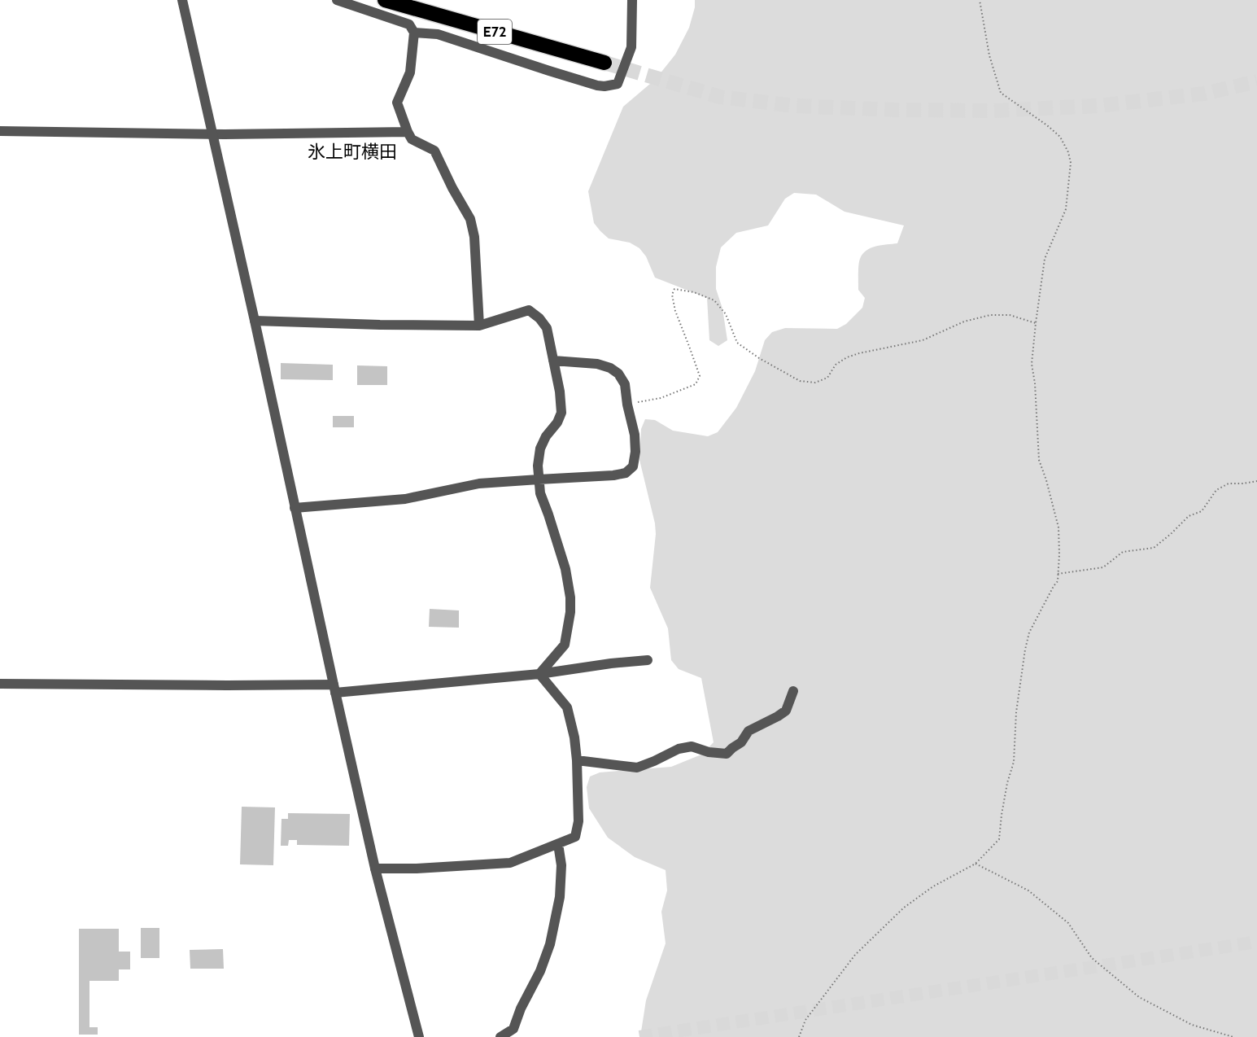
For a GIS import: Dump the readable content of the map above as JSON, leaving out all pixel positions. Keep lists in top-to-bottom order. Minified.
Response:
{"streets":{"highway":["E72"]},"districts":["氷上町横田"]}
